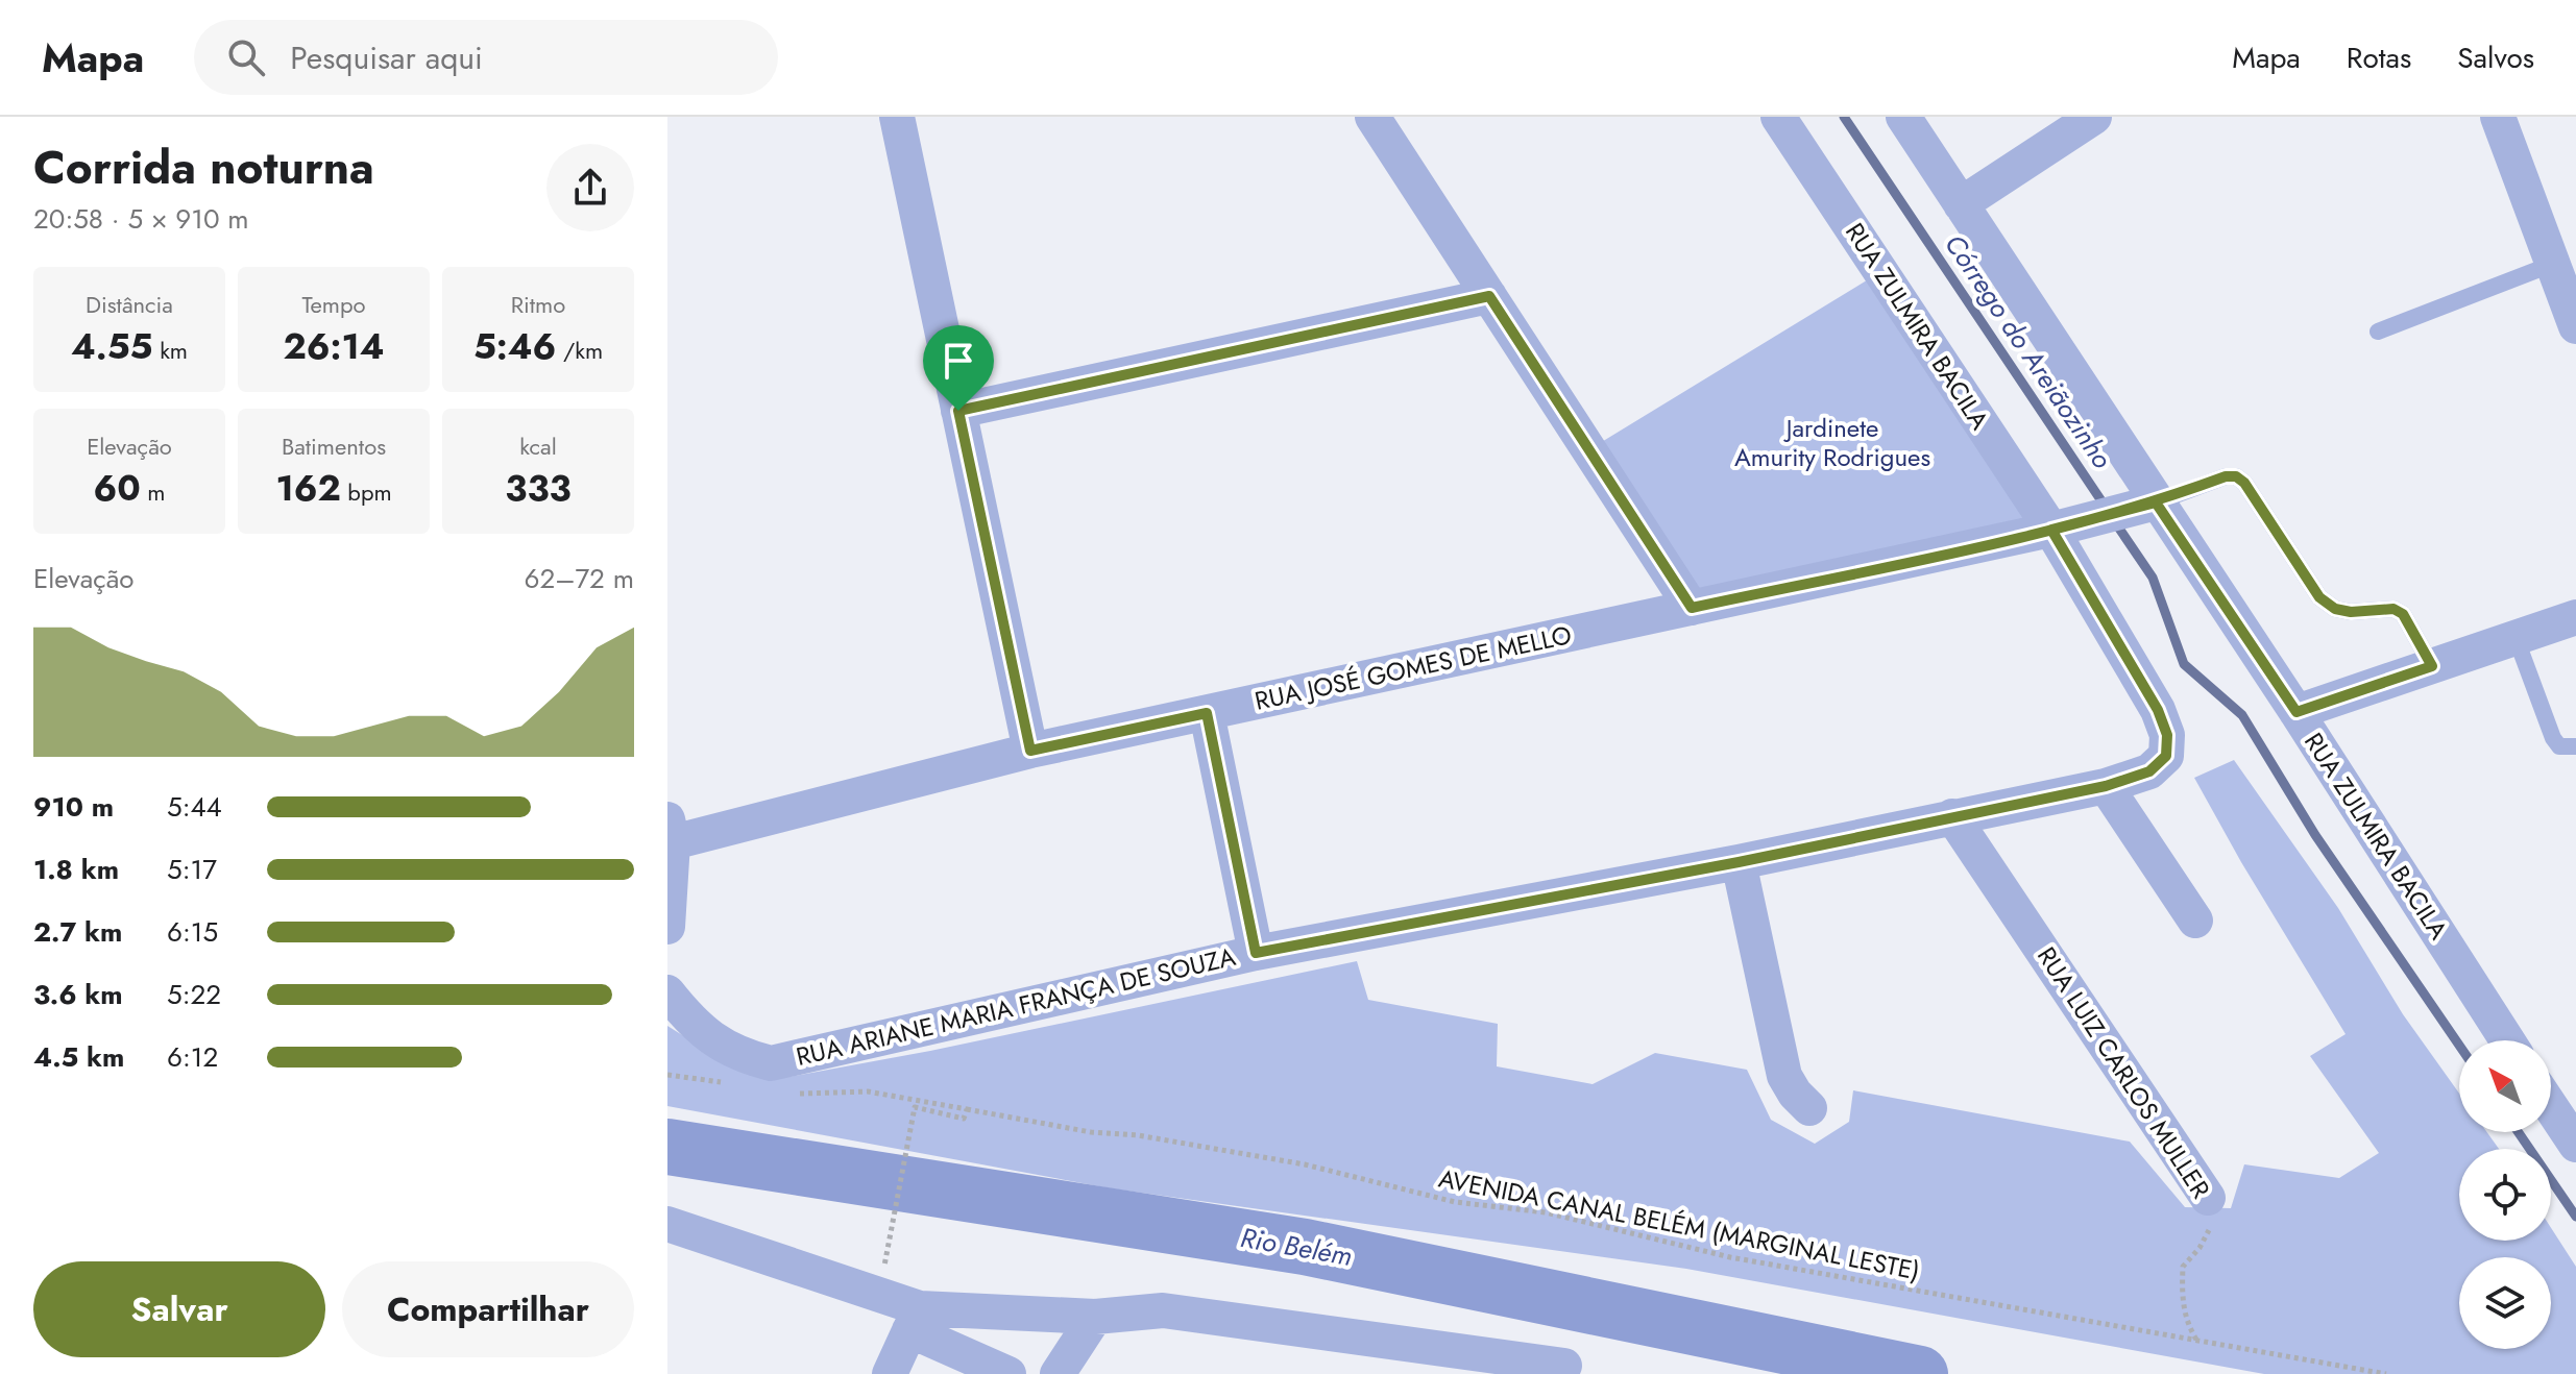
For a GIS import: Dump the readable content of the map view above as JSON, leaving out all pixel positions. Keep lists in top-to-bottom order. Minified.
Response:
{"streets":{"street":["RUA ZULMIRA BACILA","RUA JOSÉ GOMES DE MELLO","RUA ARIANE MARIA FRANÇA DE SOUZA","RUA LUIZ CARLOS MULLER"],"path":["AVENIDA CANAL BELÉM (MARGINAL LESTE)"]},"crossings":[["RUA ZULMIRA BACILA","RUA JOSÉ GOMES DE MELLO"],["RUA ZULMIRA BACILA","RUA ARIANE MARIA FRANÇA DE SOUZA"],["RUA ARIANE MARIA FRANÇA DE SOUZA","RUA LUIZ CARLOS MULLER"],["RUA LUIZ CARLOS MULLER","AVENIDA CANAL BELÉM (MARGINAL LESTE)"]],"water":["Córrego do Areiãozinho","Rio Belém"],"parks":["Jardinete Amurity Rodrigues"],"north":"top left","page":{"header":"Mapa","search":"Pesquisar aqui","nav":["Mapa","Rotas","Salvos"],"heading":["Corrida noturna","20:58 · 5 × 910 m"],"stats":[["Distância","4.55 km"],["Tempo","26:14"],["Ritmo","5:46 /km"],["Elevação","60 m"],["Batimentos","162 bpm"],["kcal","333"]],"chart":["Elevação","62–72 m"],"list":[{"name":"910 m","note":"5:44"},{"name":"1.8 km","note":"5:17"},{"name":"2.7 km","note":"6:15"},{"name":"3.6 km","note":"5:22"},{"name":"4.5 km","note":"6:12"}],"buttons":["Salvar","Compartilhar"]}}
